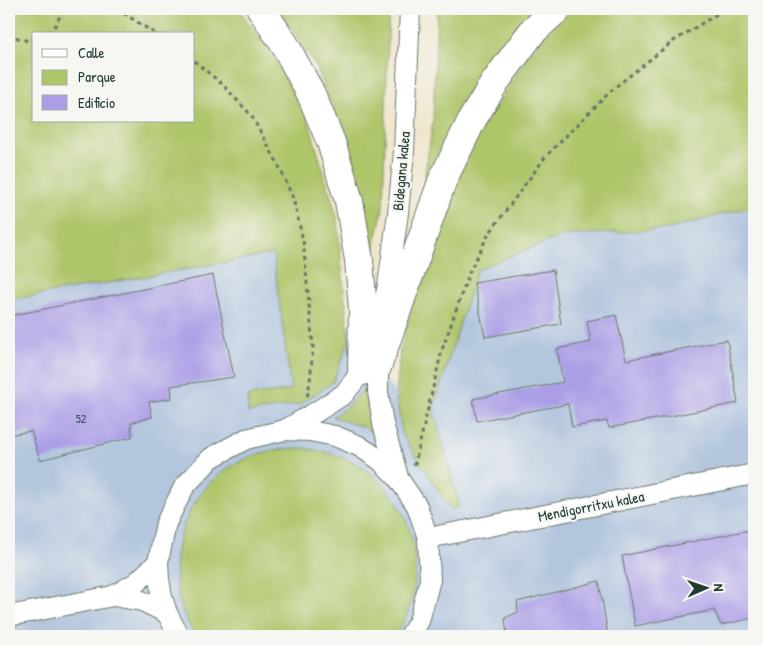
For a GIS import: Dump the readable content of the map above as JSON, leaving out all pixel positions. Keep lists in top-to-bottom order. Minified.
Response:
{"streets":{"street":["Bidegana kalea","Mendigorritxu kalea"]},"house_numbers":["52"],"legend":["Calle","Parque","Edificio"],"north":"right"}
